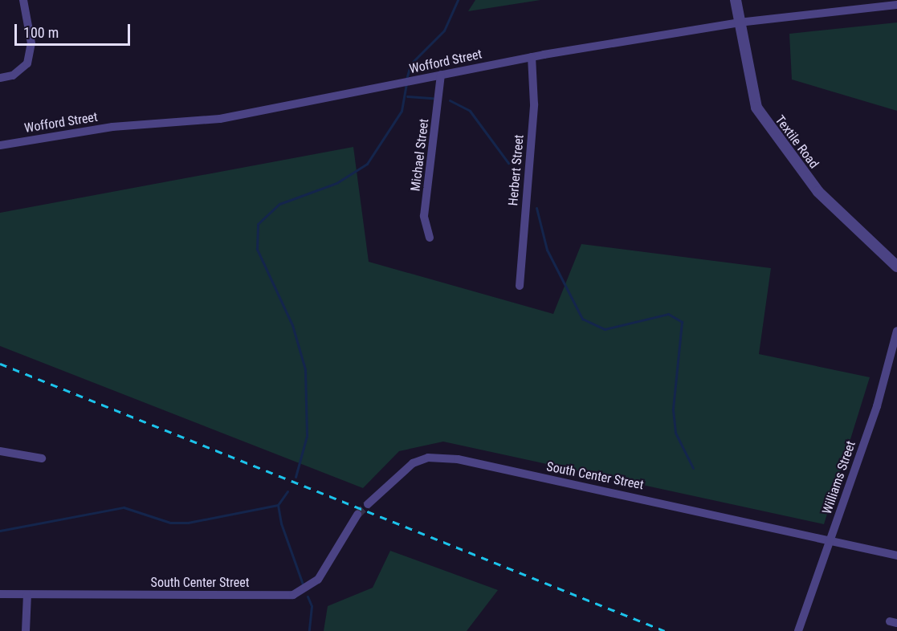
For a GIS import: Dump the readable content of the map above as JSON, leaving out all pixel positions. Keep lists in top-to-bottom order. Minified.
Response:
{"streets":{"street":["Wofford Street","Textile Road","Michael Street","Herbert Street","South Center Street","Williams Street"]},"crossings":[["Wofford Street","Textile Road"],["Wofford Street","Michael Street"],["Wofford Street","Herbert Street"],["South Center Street","Williams Street"]],"scale_bar":"100 m"}
